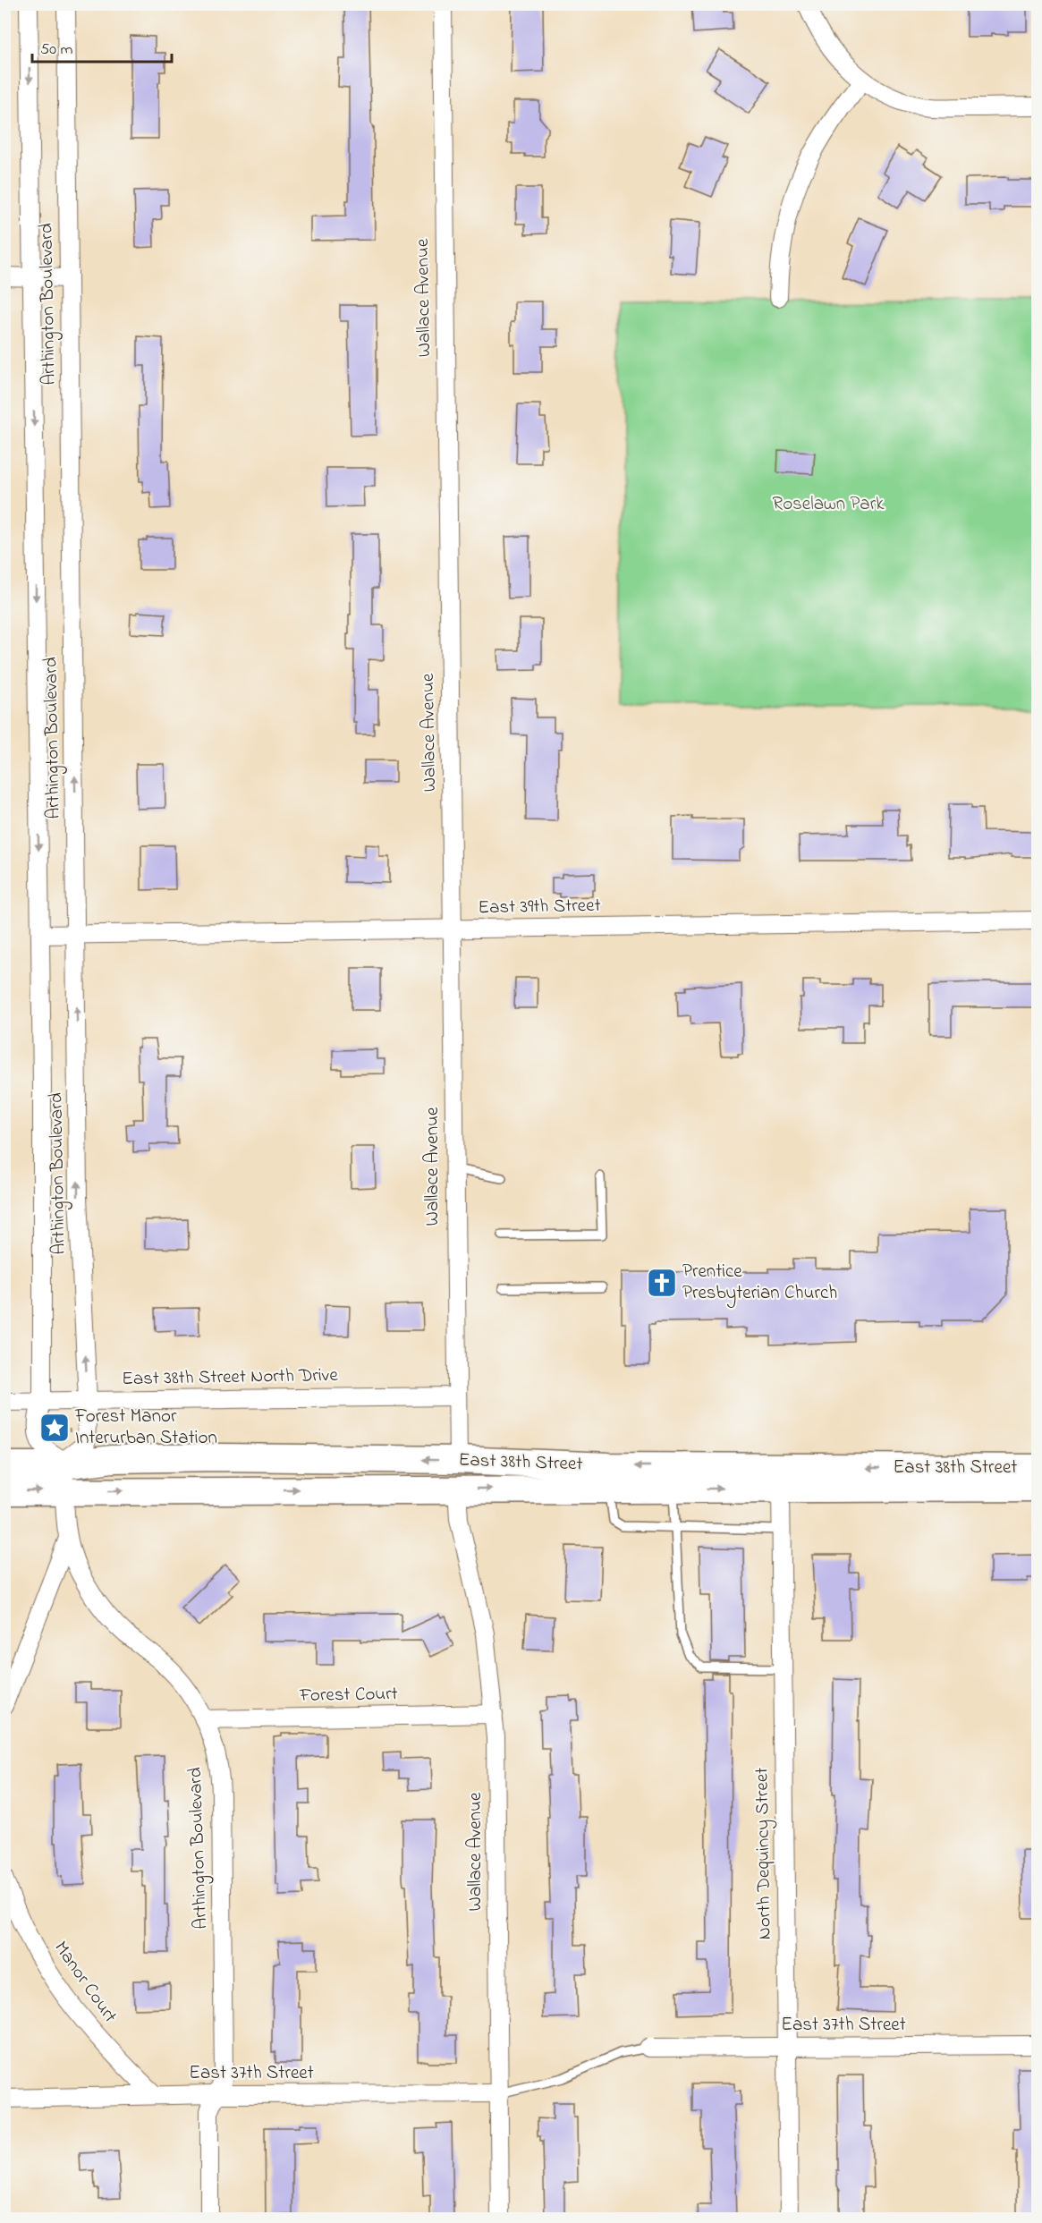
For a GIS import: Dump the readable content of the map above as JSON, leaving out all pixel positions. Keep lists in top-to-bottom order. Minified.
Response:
{"streets":{"main road":["East 38th Street"],"street":["Wallace Avenue","Arthington Boulevard","East 39th Street","East 38th Street North Drive","Forest Court","North Dequincy Street","Manor Court","East 37th Street"]},"crossings":[["Wallace Avenue","East 39th Street"],["Wallace Avenue","East 38th Street North Drive"],["Wallace Avenue","East 38th Street"],["Wallace Avenue","Forest Court"],["Wallace Avenue","East 37th Street"],["Arthington Boulevard","East 39th Street"],["Arthington Boulevard","East 38th Street North Drive"],["Arthington Boulevard","East 38th Street"],["Arthington Boulevard","Forest Court"],["Arthington Boulevard","East 37th Street"],["East 38th Street","North Dequincy Street"],["North Dequincy Street","East 37th Street"],["Manor Court","East 37th Street"]],"parks":["Roselawn Park"],"places":{"church":["Prentice Presbyterian Church"],"place":["Forest Manor Interurban Station"]},"scale_bar":"50 m"}
